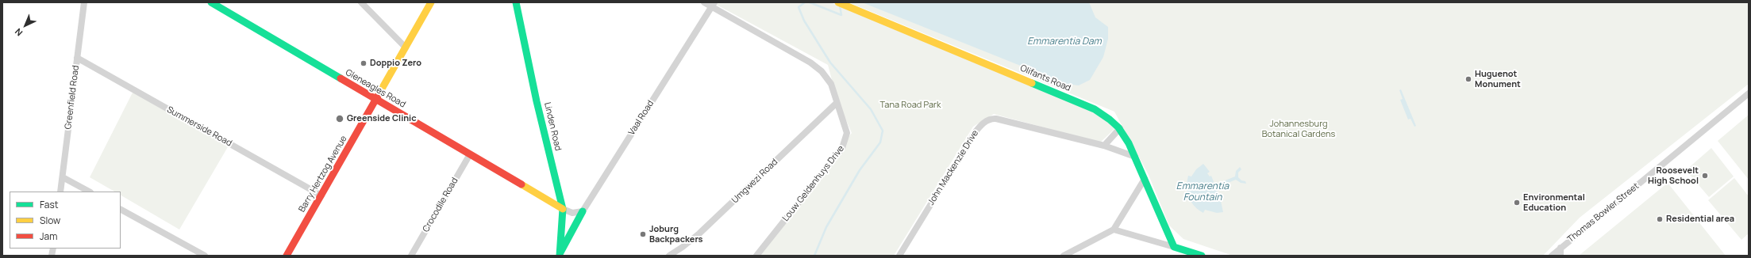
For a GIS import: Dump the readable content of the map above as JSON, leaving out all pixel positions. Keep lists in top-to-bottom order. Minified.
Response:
{"streets":{"street":["Olifants Road","Gleneagles Road","Greenfield Road","Vaal Road","Summerside Road","Linden Road","John Mackenzie Drive","Barry Hertzog Avenue","Umgwezi Road","Louw Geldenhuys Drive","Crocodile Road","Thomas Bowler Street"]},"crossings":[["Olifants Road","John Mackenzie Drive"],["Gleneagles Road","Linden Road"],["Gleneagles Road","Barry Hertzog Avenue"],["Gleneagles Road","Crocodile Road"],["Greenfield Road","Summerside Road"],["Vaal Road","Louw Geldenhuys Drive"],["Summerside Road","Barry Hertzog Avenue"],["Umgwezi Road","Louw Geldenhuys Drive"]],"water":["Emmarentia Dam","Emmarentia Fountain"],"parks":["Tana Road Park","Johannesburg Botanical Gardens"],"places":["Doppio Zero","Huguenot Monument","Greenside Clinic","Roosevelt High School","Environmental Education","Residential area","Joburg Backpackers"],"legend":["Fast","Slow","Jam"],"north":"bottom left"}
